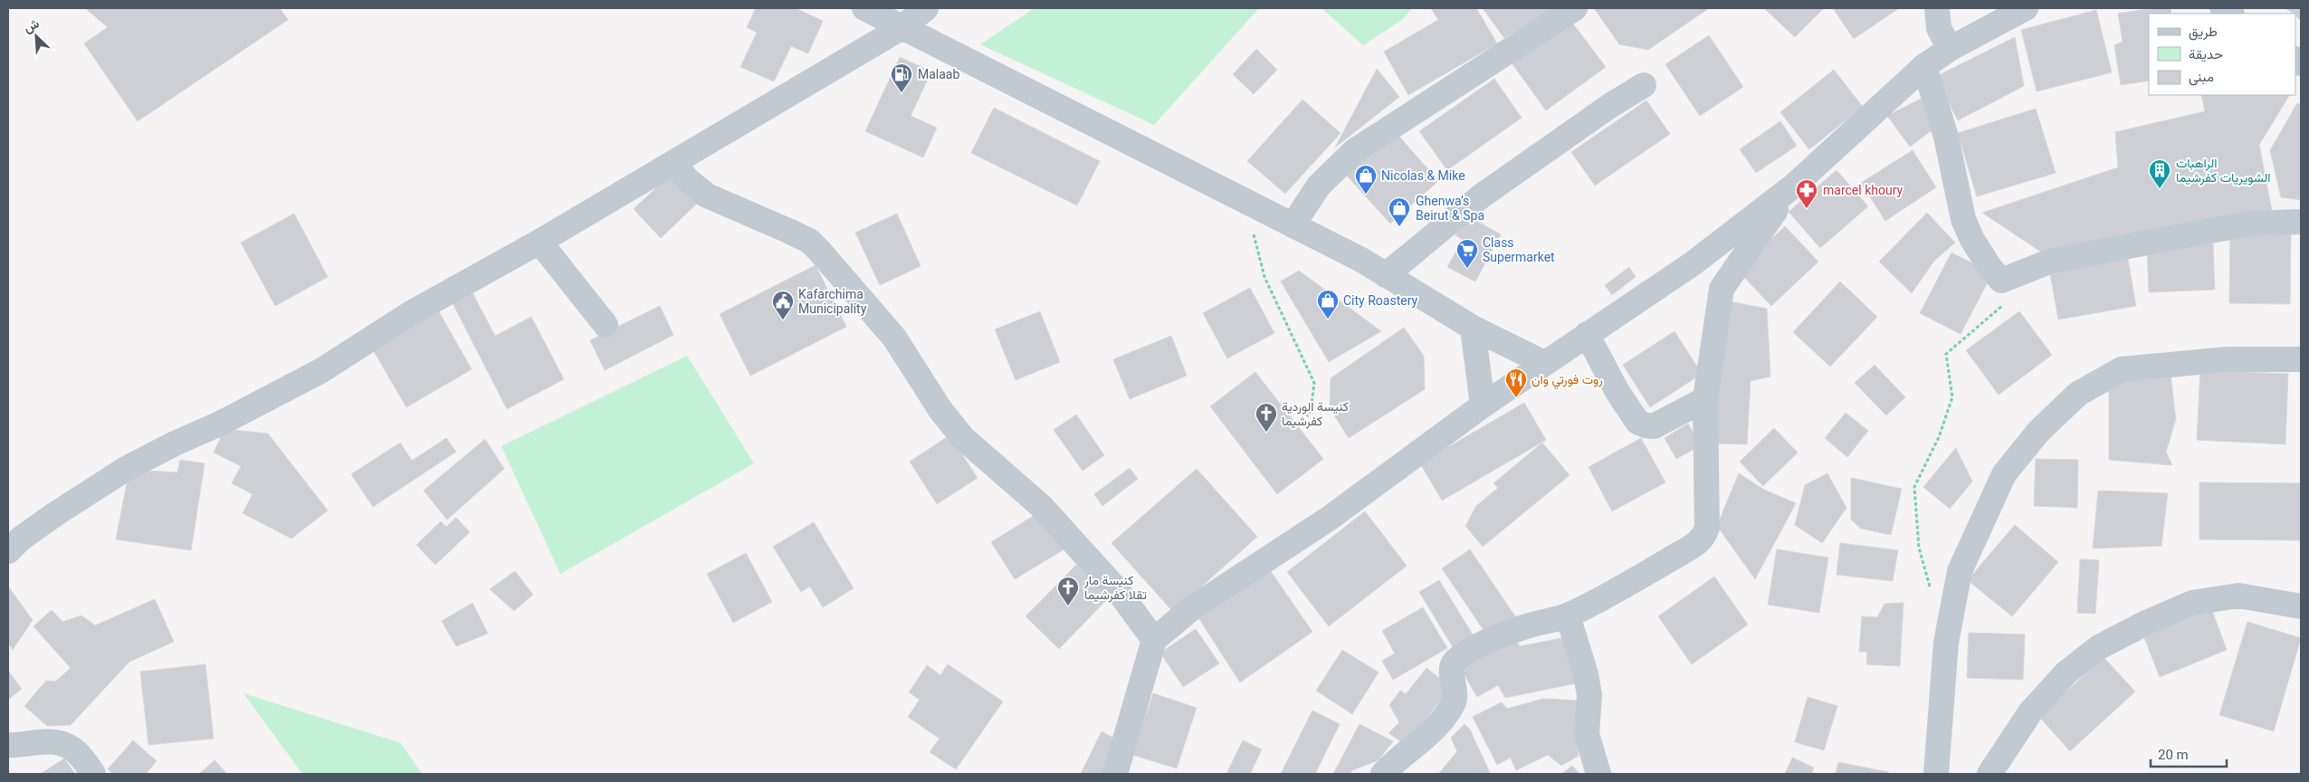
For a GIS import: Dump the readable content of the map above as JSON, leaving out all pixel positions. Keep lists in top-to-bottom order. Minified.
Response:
{"places":{"fuel station":["Malaab"],"building":["الراهبات الشويريات كفرشيما"],"shop":["Nicolas & Mike","Ghenwa’s Beirut & Spa","City Roastery"],"pharmacy":["marcel khoury"],"supermarket":["Class Supermarket"],"public building":["Kafarchima Municipality"],"restaurant":["روت فورتي وان"],"church":["كنيسة الوردية كفرشيما","كنيسة مار تقلا كفرشيما"]},"legend":["طريق","حديقة","مبنى"],"scale_bar":"20 m","north":"top left"}
